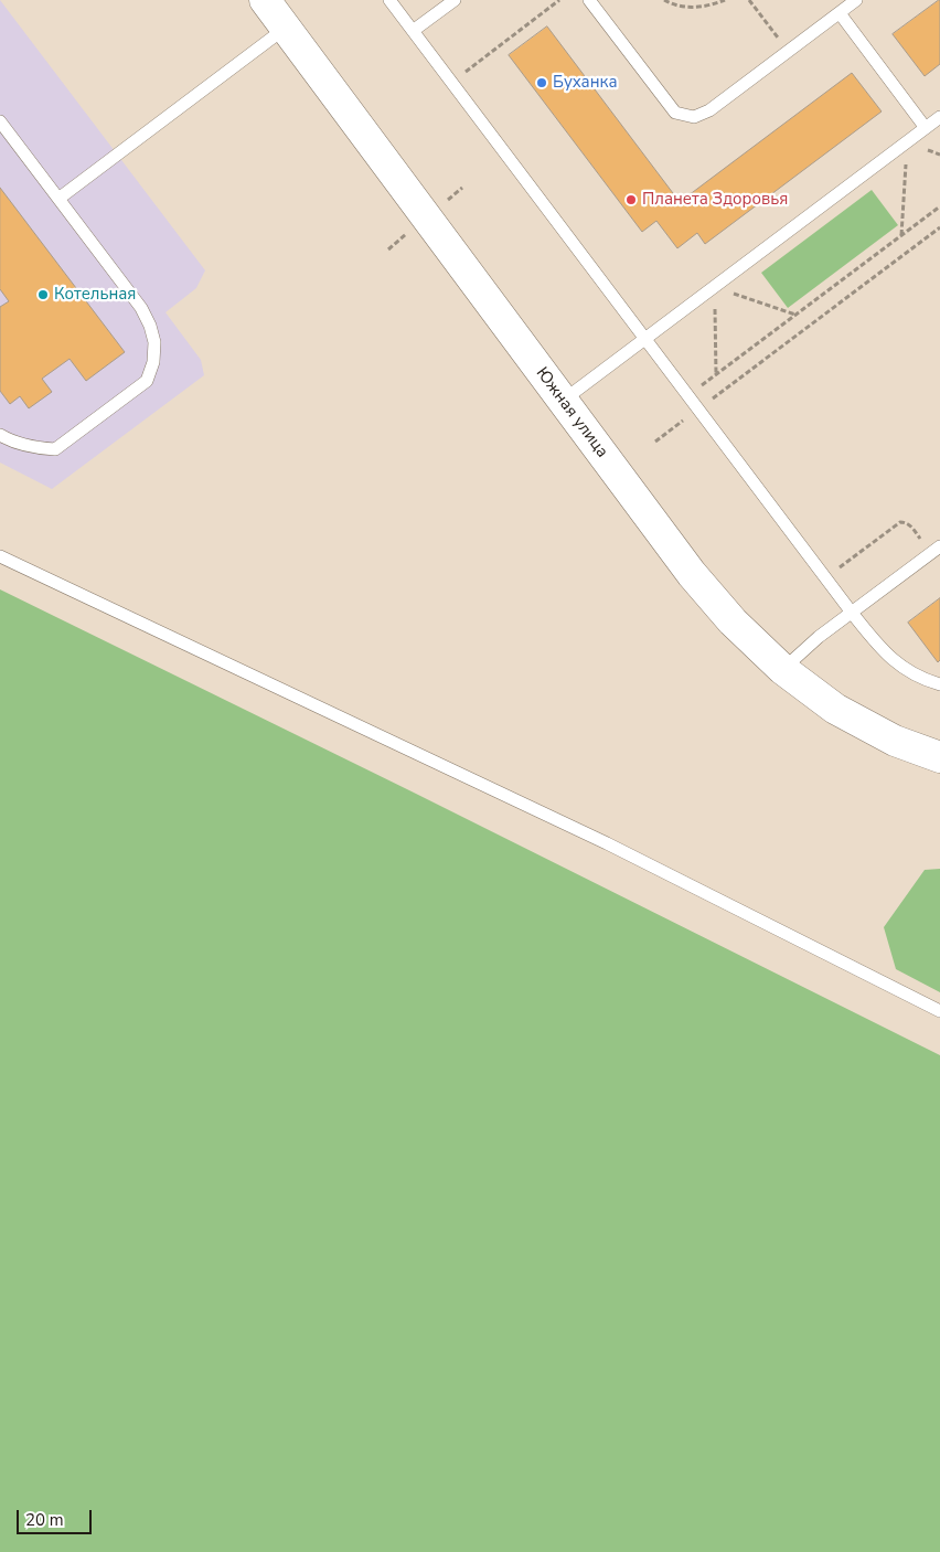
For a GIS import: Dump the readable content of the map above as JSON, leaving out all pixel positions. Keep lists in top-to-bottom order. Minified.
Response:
{"streets":{"street":["Южная улица"]},"places":["Буханка","Планета Здоровья","Котельная"],"scale_bar":"20 m"}
